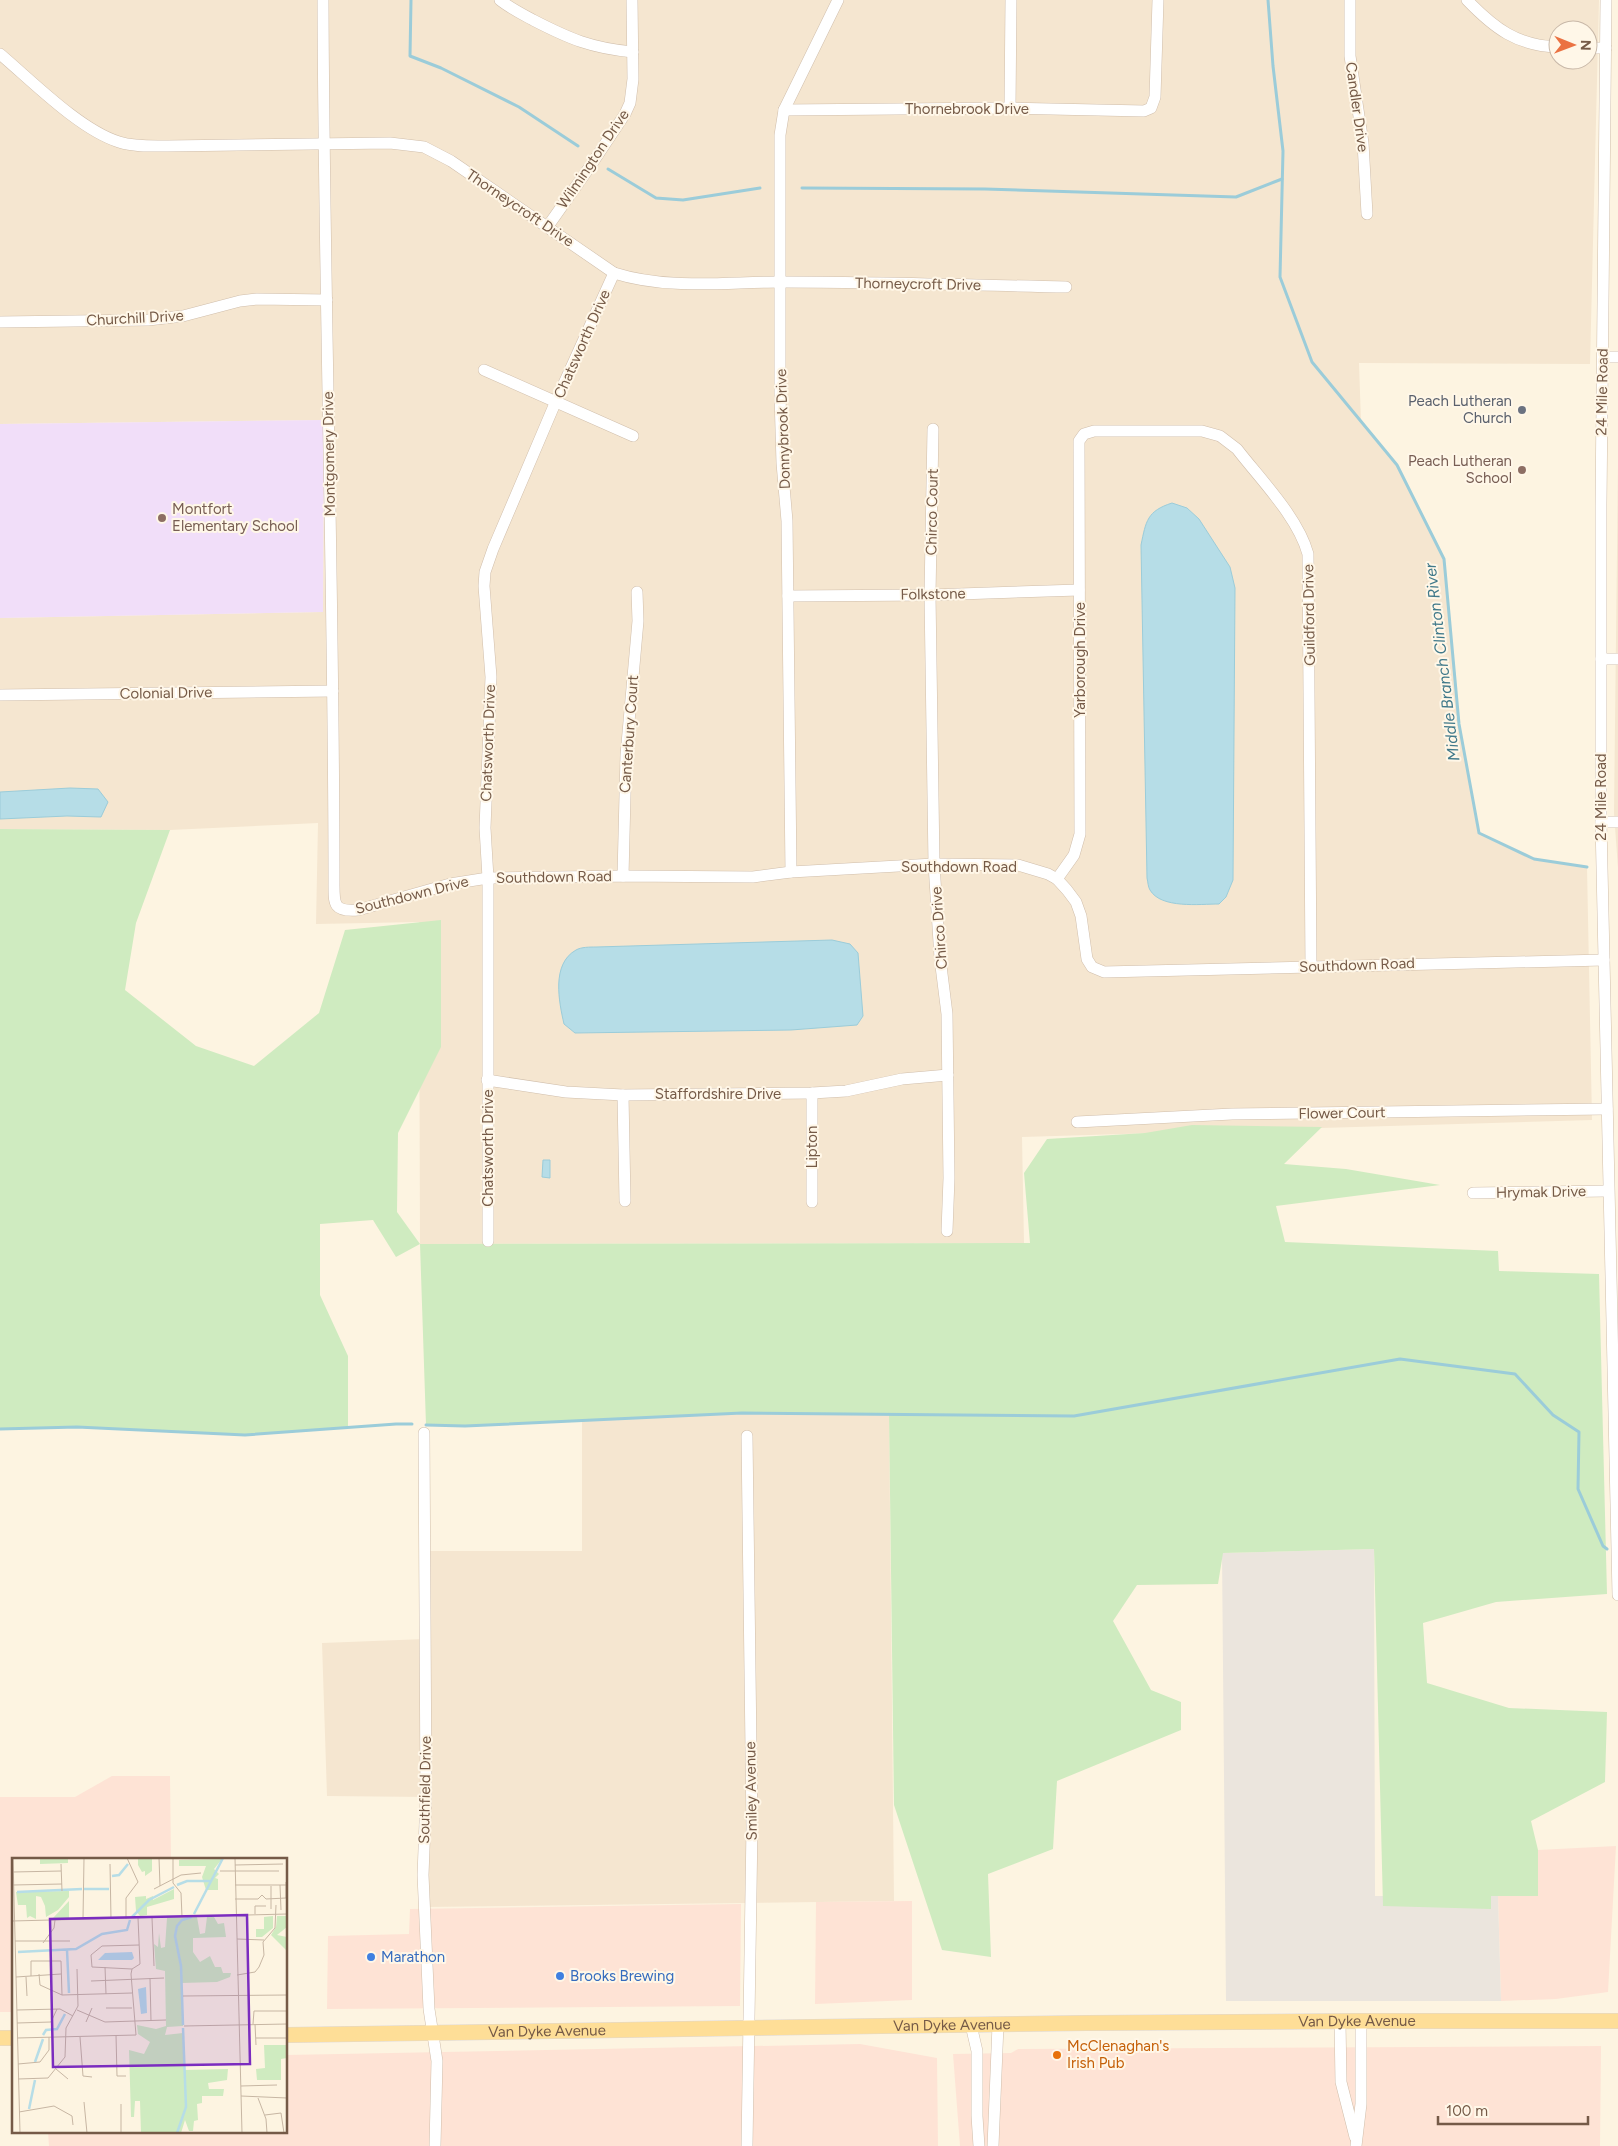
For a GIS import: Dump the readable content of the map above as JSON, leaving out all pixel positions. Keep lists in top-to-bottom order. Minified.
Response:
{"streets":{"main road":["Van Dyke Avenue"],"street":["Candler Drive","Thornebrook Drive","Wilmington Drive","Thorneycroft Drive","Churchill Drive","Chatsworth Drive","24 Mile Road","Donnybrook Drive","Montgomery Drive","Chirco Court","Folkstone","Guildford Drive","Yarborough Drive","Colonial Drive","Canterbury Court","Southdown Road","Southdown Drive","Chirco Drive","Staffordshire Drive","Flower Court","Lipton","Hrymak Drive","Southfield Drive","Smiley Avenue"]},"crossings":[["Thornebrook Drive","Donnybrook Drive"],["Wilmington Drive","Thorneycroft Drive"],["Thorneycroft Drive","Chatsworth Drive"],["Thorneycroft Drive","Donnybrook Drive"],["Thorneycroft Drive","Montgomery Drive"],["Churchill Drive","Montgomery Drive"],["Chatsworth Drive","Southdown Road"],["Chatsworth Drive","Southdown Drive"],["Chatsworth Drive","Staffordshire Drive"],["24 Mile Road","Southdown Road"],["24 Mile Road","Flower Court"],["24 Mile Road","Hrymak Drive"],["Donnybrook Drive","Folkstone"],["Donnybrook Drive","Southdown Road"],["Montgomery Drive","Colonial Drive"],["Montgomery Drive","Southdown Drive"],["Chirco Court","Folkstone"],["Chirco Court","Chirco Drive"],["Folkstone","Yarborough Drive"],["Folkstone","Chirco Drive"],["Guildford Drive","Yarborough Drive"],["Guildford Drive","Southdown Road"],["Yarborough Drive","Southdown Road"],["Canterbury Court","Southdown Road"],["Southdown Road","Southdown Drive"],["Southdown Road","Chirco Drive"],["Chirco Drive","Staffordshire Drive"],["Staffordshire Drive","Lipton"],["Southfield Drive","Van Dyke Avenue"],["Smiley Avenue","Van Dyke Avenue"]],"water":["Middle Branch Clinton River"],"places":["Peach Lutheran Church","Peach Lutheran School","Montfort Elementary School","Marathon","Brooks Brewing","McClenaghan's Irish Pub"],"scale_bar":"100 m","north":"right"}
